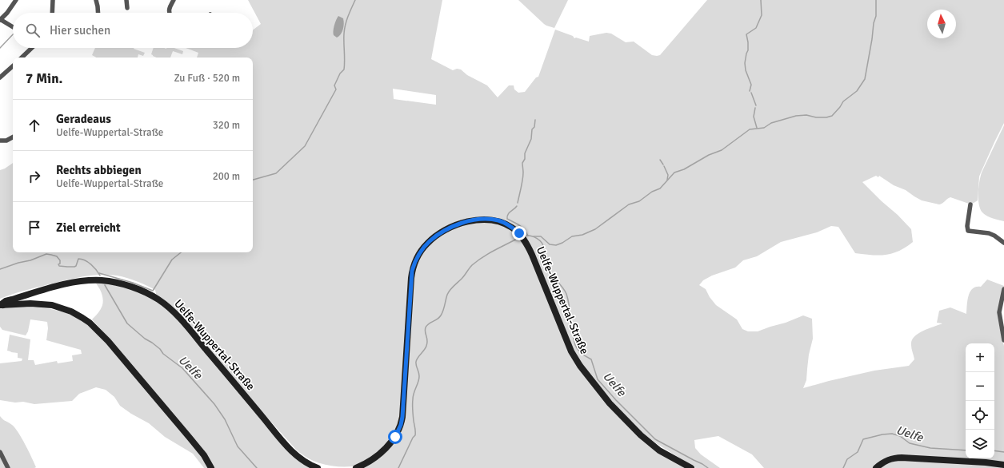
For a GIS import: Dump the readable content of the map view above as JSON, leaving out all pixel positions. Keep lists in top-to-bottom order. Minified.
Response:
{"streets":{"main road":["Uelfe-Wuppertal-Straße"]},"water":["Uelfe"],"north":"top","page":{"search":"Hier suchen","heading":["7 Min.","Zu Fuß · 520 m"],"list":[["Geradeaus","Uelfe-Wuppertal-Straße","320 m"],["Rechts abbiegen","Uelfe-Wuppertal-Straße","200 m"],"Ziel erreicht"],"map_buttons":["+","−"]}}
